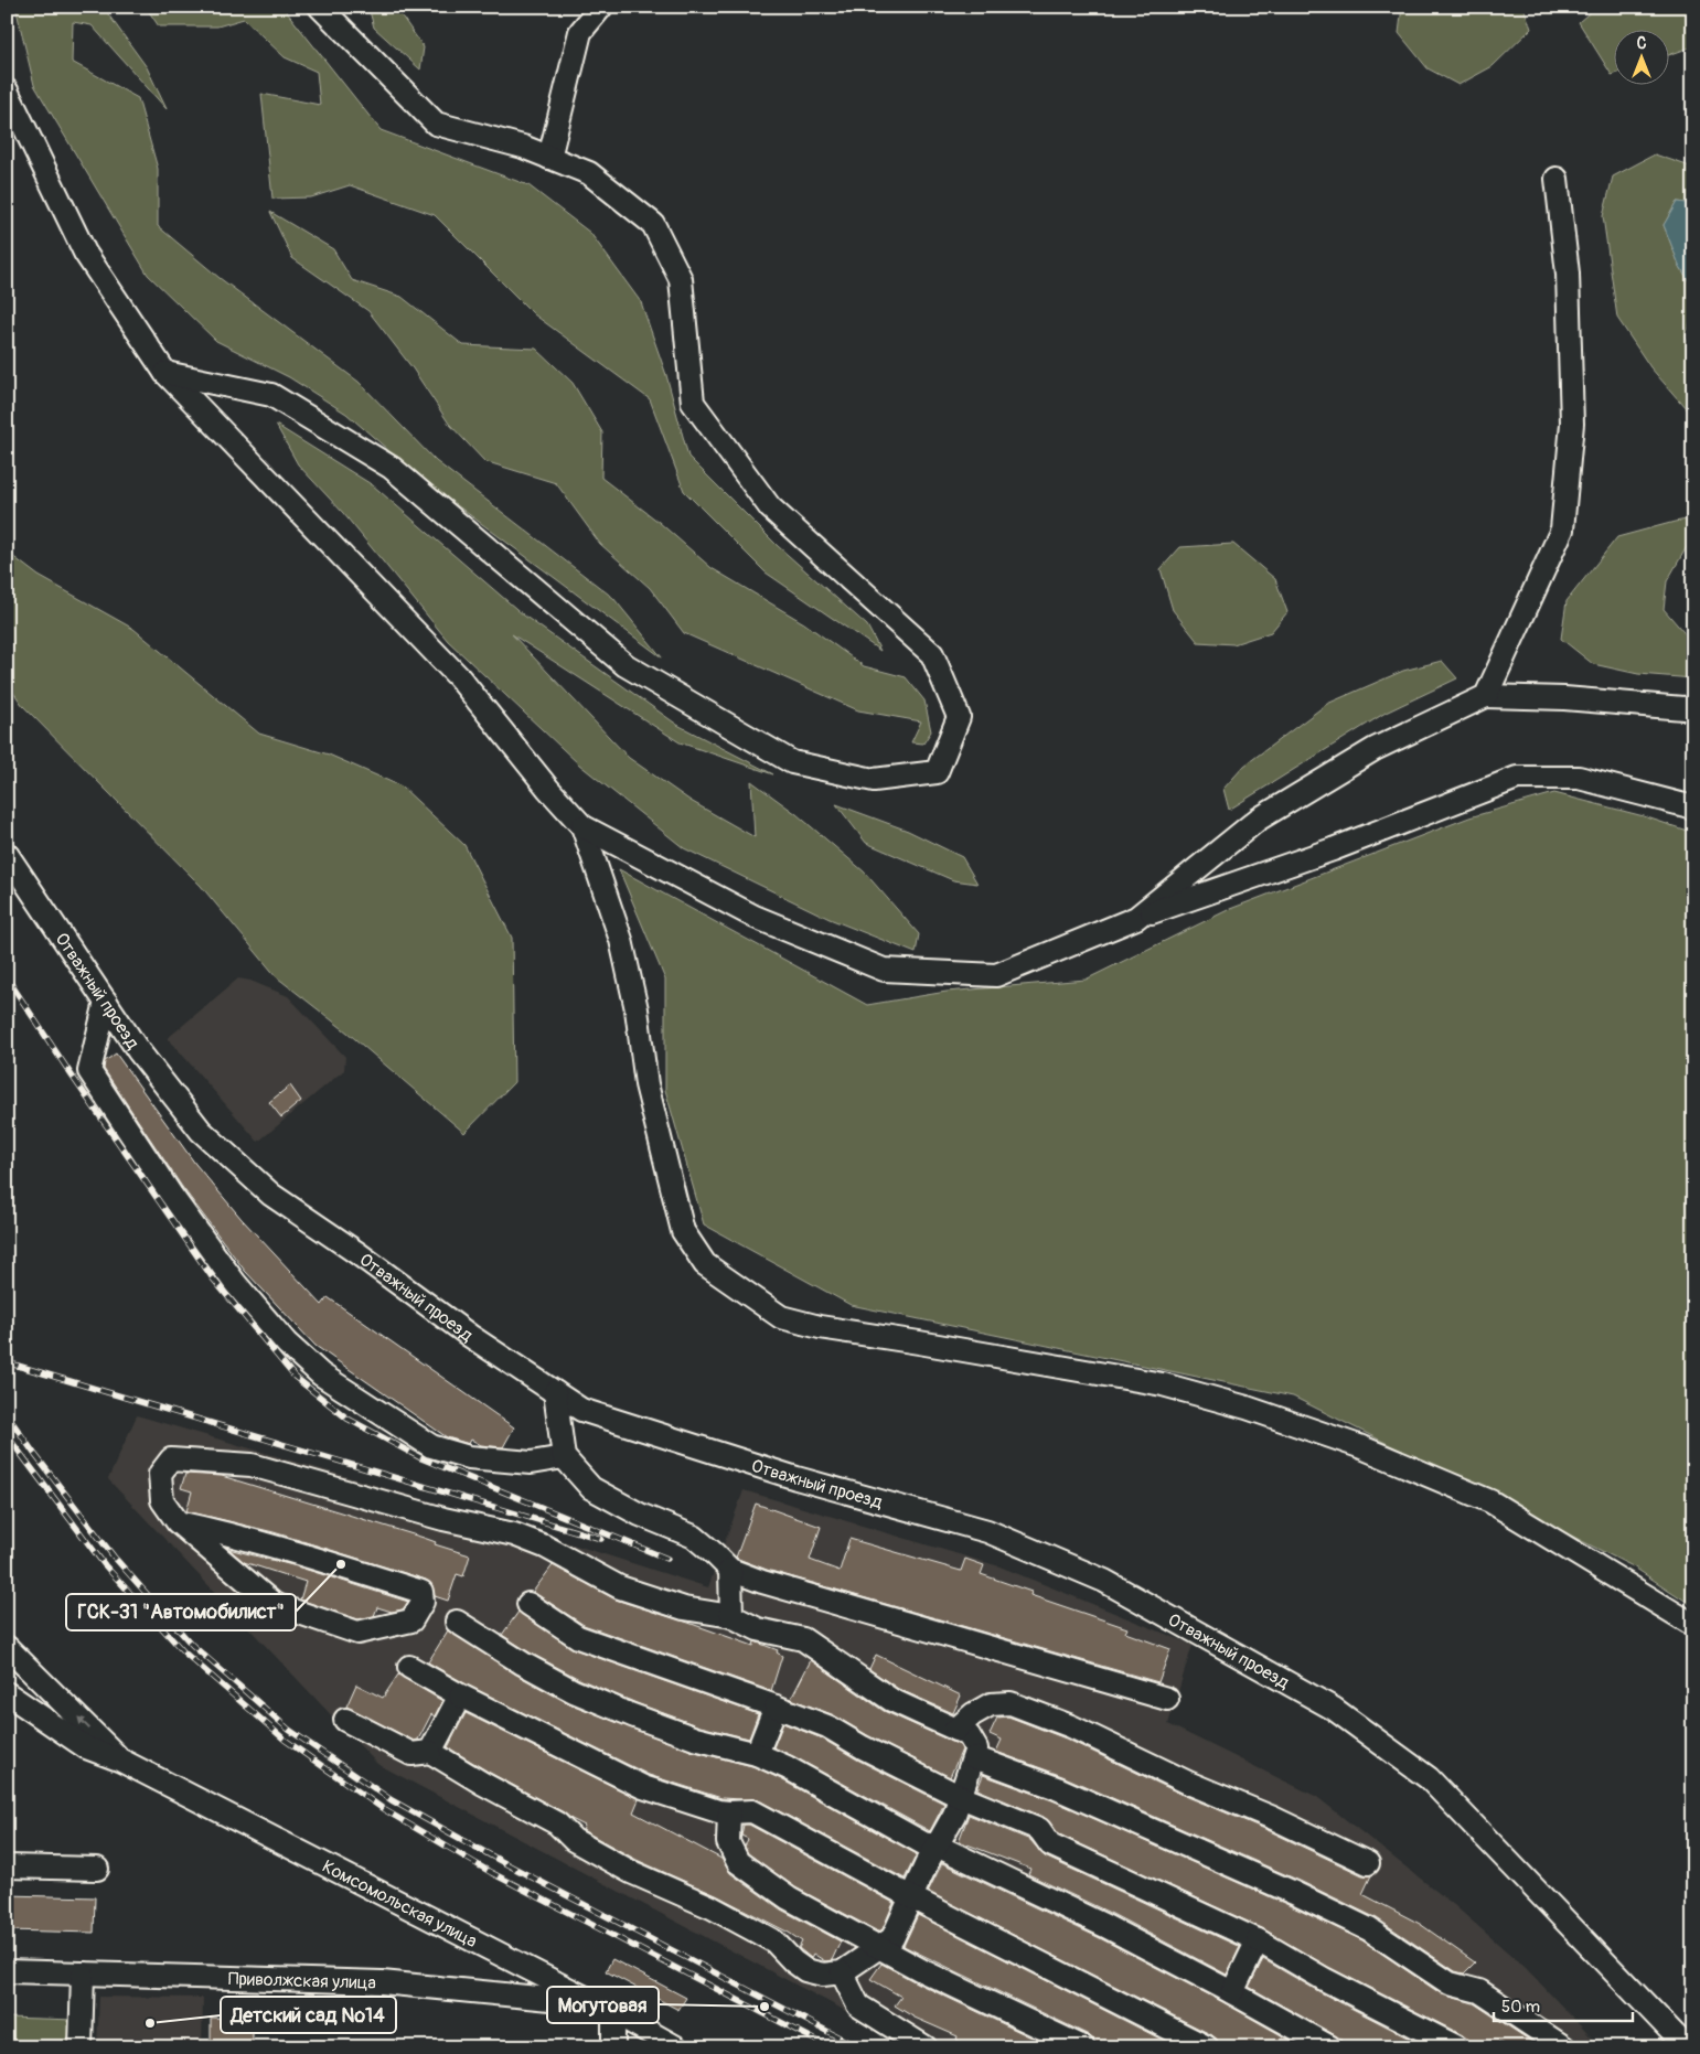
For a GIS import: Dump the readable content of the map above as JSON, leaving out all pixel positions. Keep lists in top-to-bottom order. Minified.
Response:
{"streets":{"street":["Отважный проезд","Комсомольская улица","Приволжская улица"]},"crossings":[["Комсомольская улица","Приволжская улица"]],"places":["ГСК-31 \"Автомобилист\"","Могутовая","Детский сад №14"],"scale_bar":"50 m","north":"top"}
